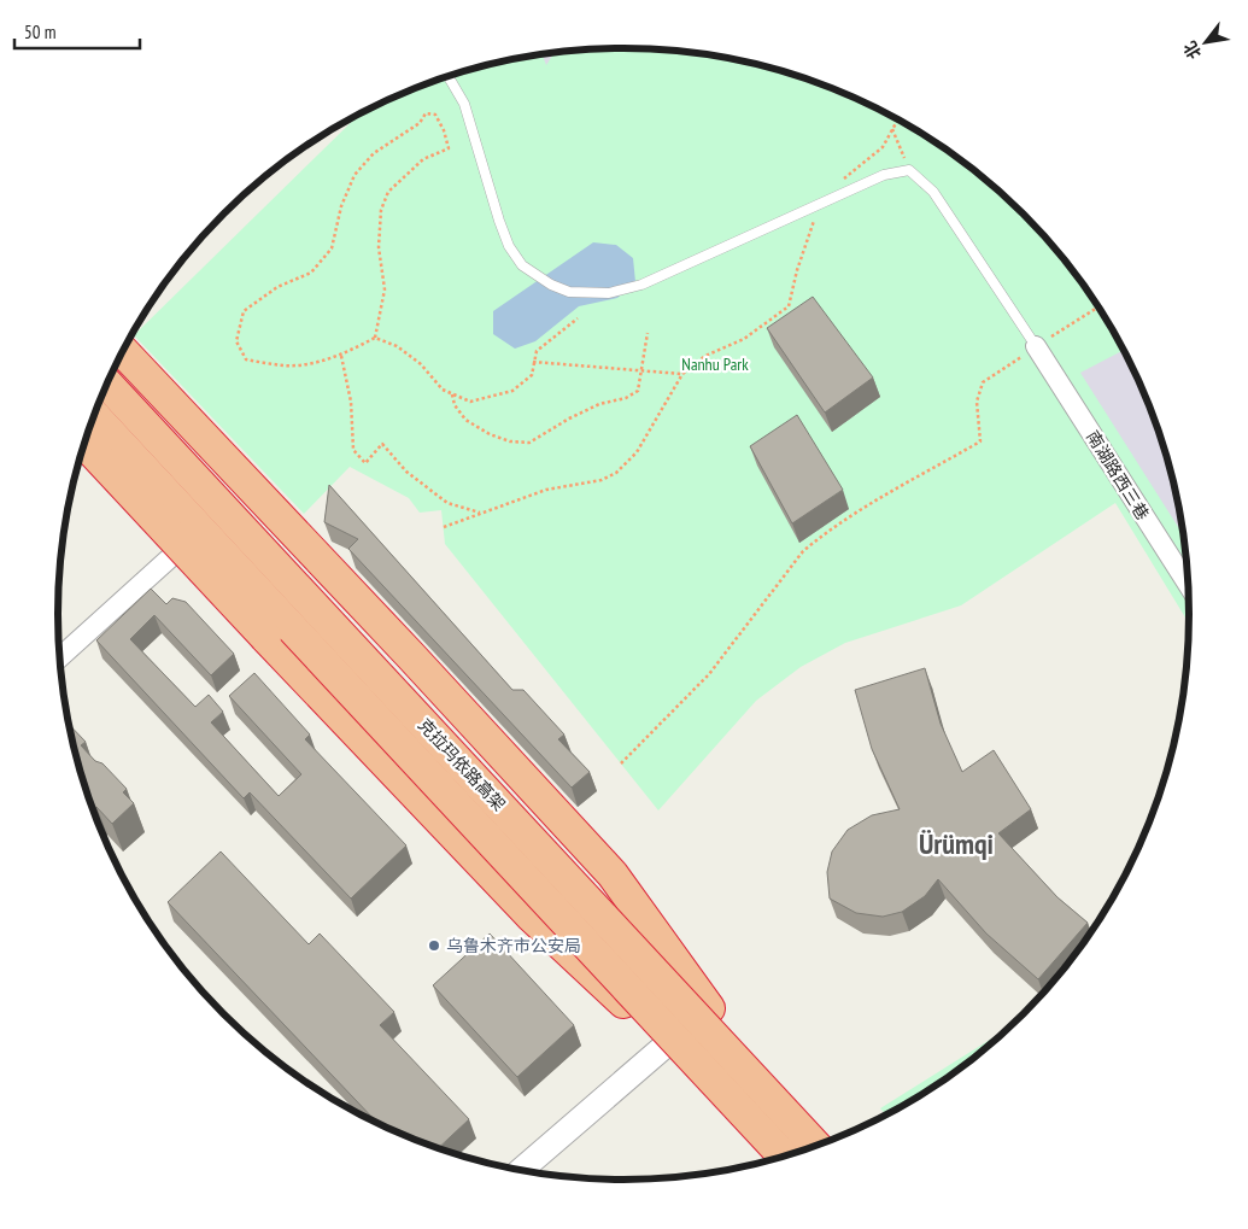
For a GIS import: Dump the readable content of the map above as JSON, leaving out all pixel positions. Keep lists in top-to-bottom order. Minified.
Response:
{"streets":{"highway":["克拉玛依路高架"],"street":["南湖路西三巷"]},"districts":["Ürümqi"],"parks":["Nanhu Park"],"places":["乌鲁木齐市公安局"],"scale_bar":"50 m","north":"bottom left"}
